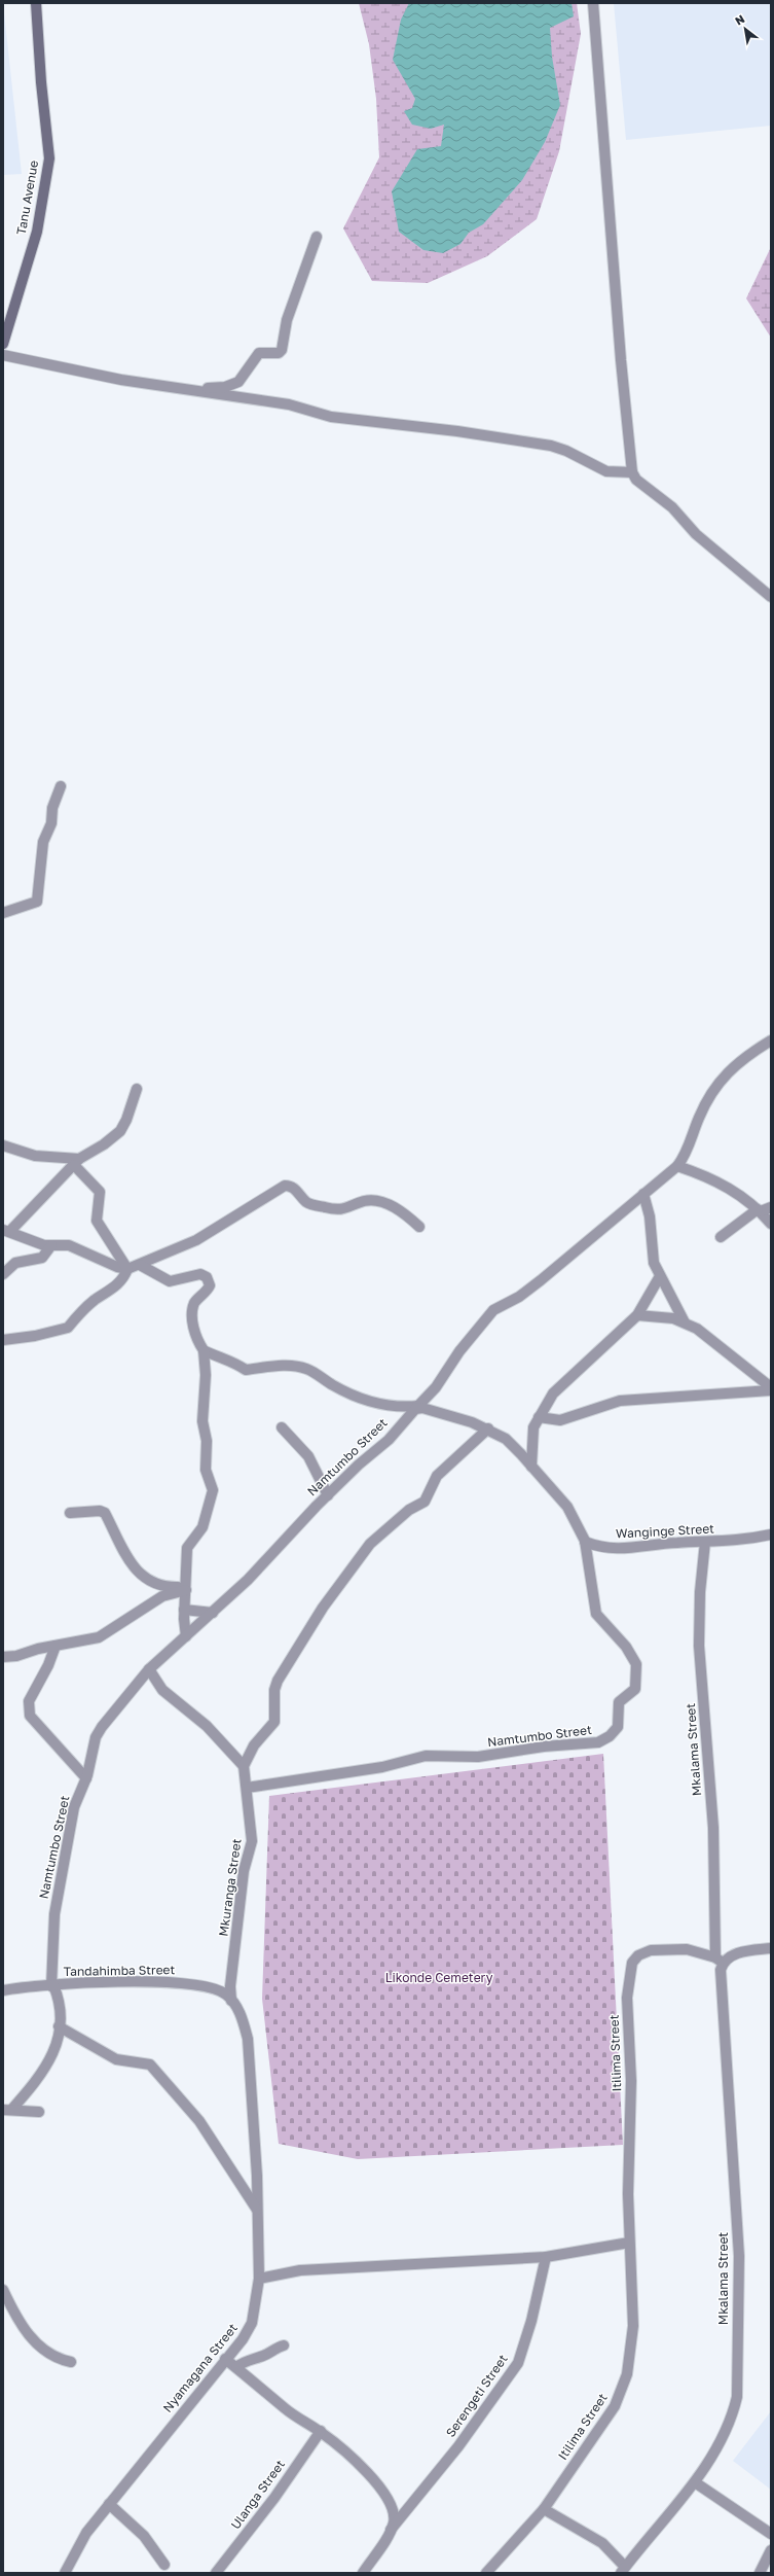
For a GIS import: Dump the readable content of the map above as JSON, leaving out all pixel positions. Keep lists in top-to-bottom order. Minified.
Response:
{"streets":{"street":["Tanu Avenue","Namtumbo Street","Wanginge Street","Mkalama Street","Mkuranga Street","Tandahimba Street","Itilima Street","Nyamagana Street","Serengeti Street","Ulanga Street"]},"crossings":[["Namtumbo Street","Wanginge Street"],["Namtumbo Street","Mkuranga Street"],["Namtumbo Street","Tandahimba Street"],["Wanginge Street","Mkalama Street"],["Mkalama Street","Itilima Street"],["Mkuranga Street","Tandahimba Street"],["Mkuranga Street","Nyamagana Street"],["Tandahimba Street","Nyamagana Street"],["Nyamagana Street","Serengeti Street"],["Serengeti Street","Ulanga Street"]],"parks":["Likonde Cemetery"],"north":"top left"}
